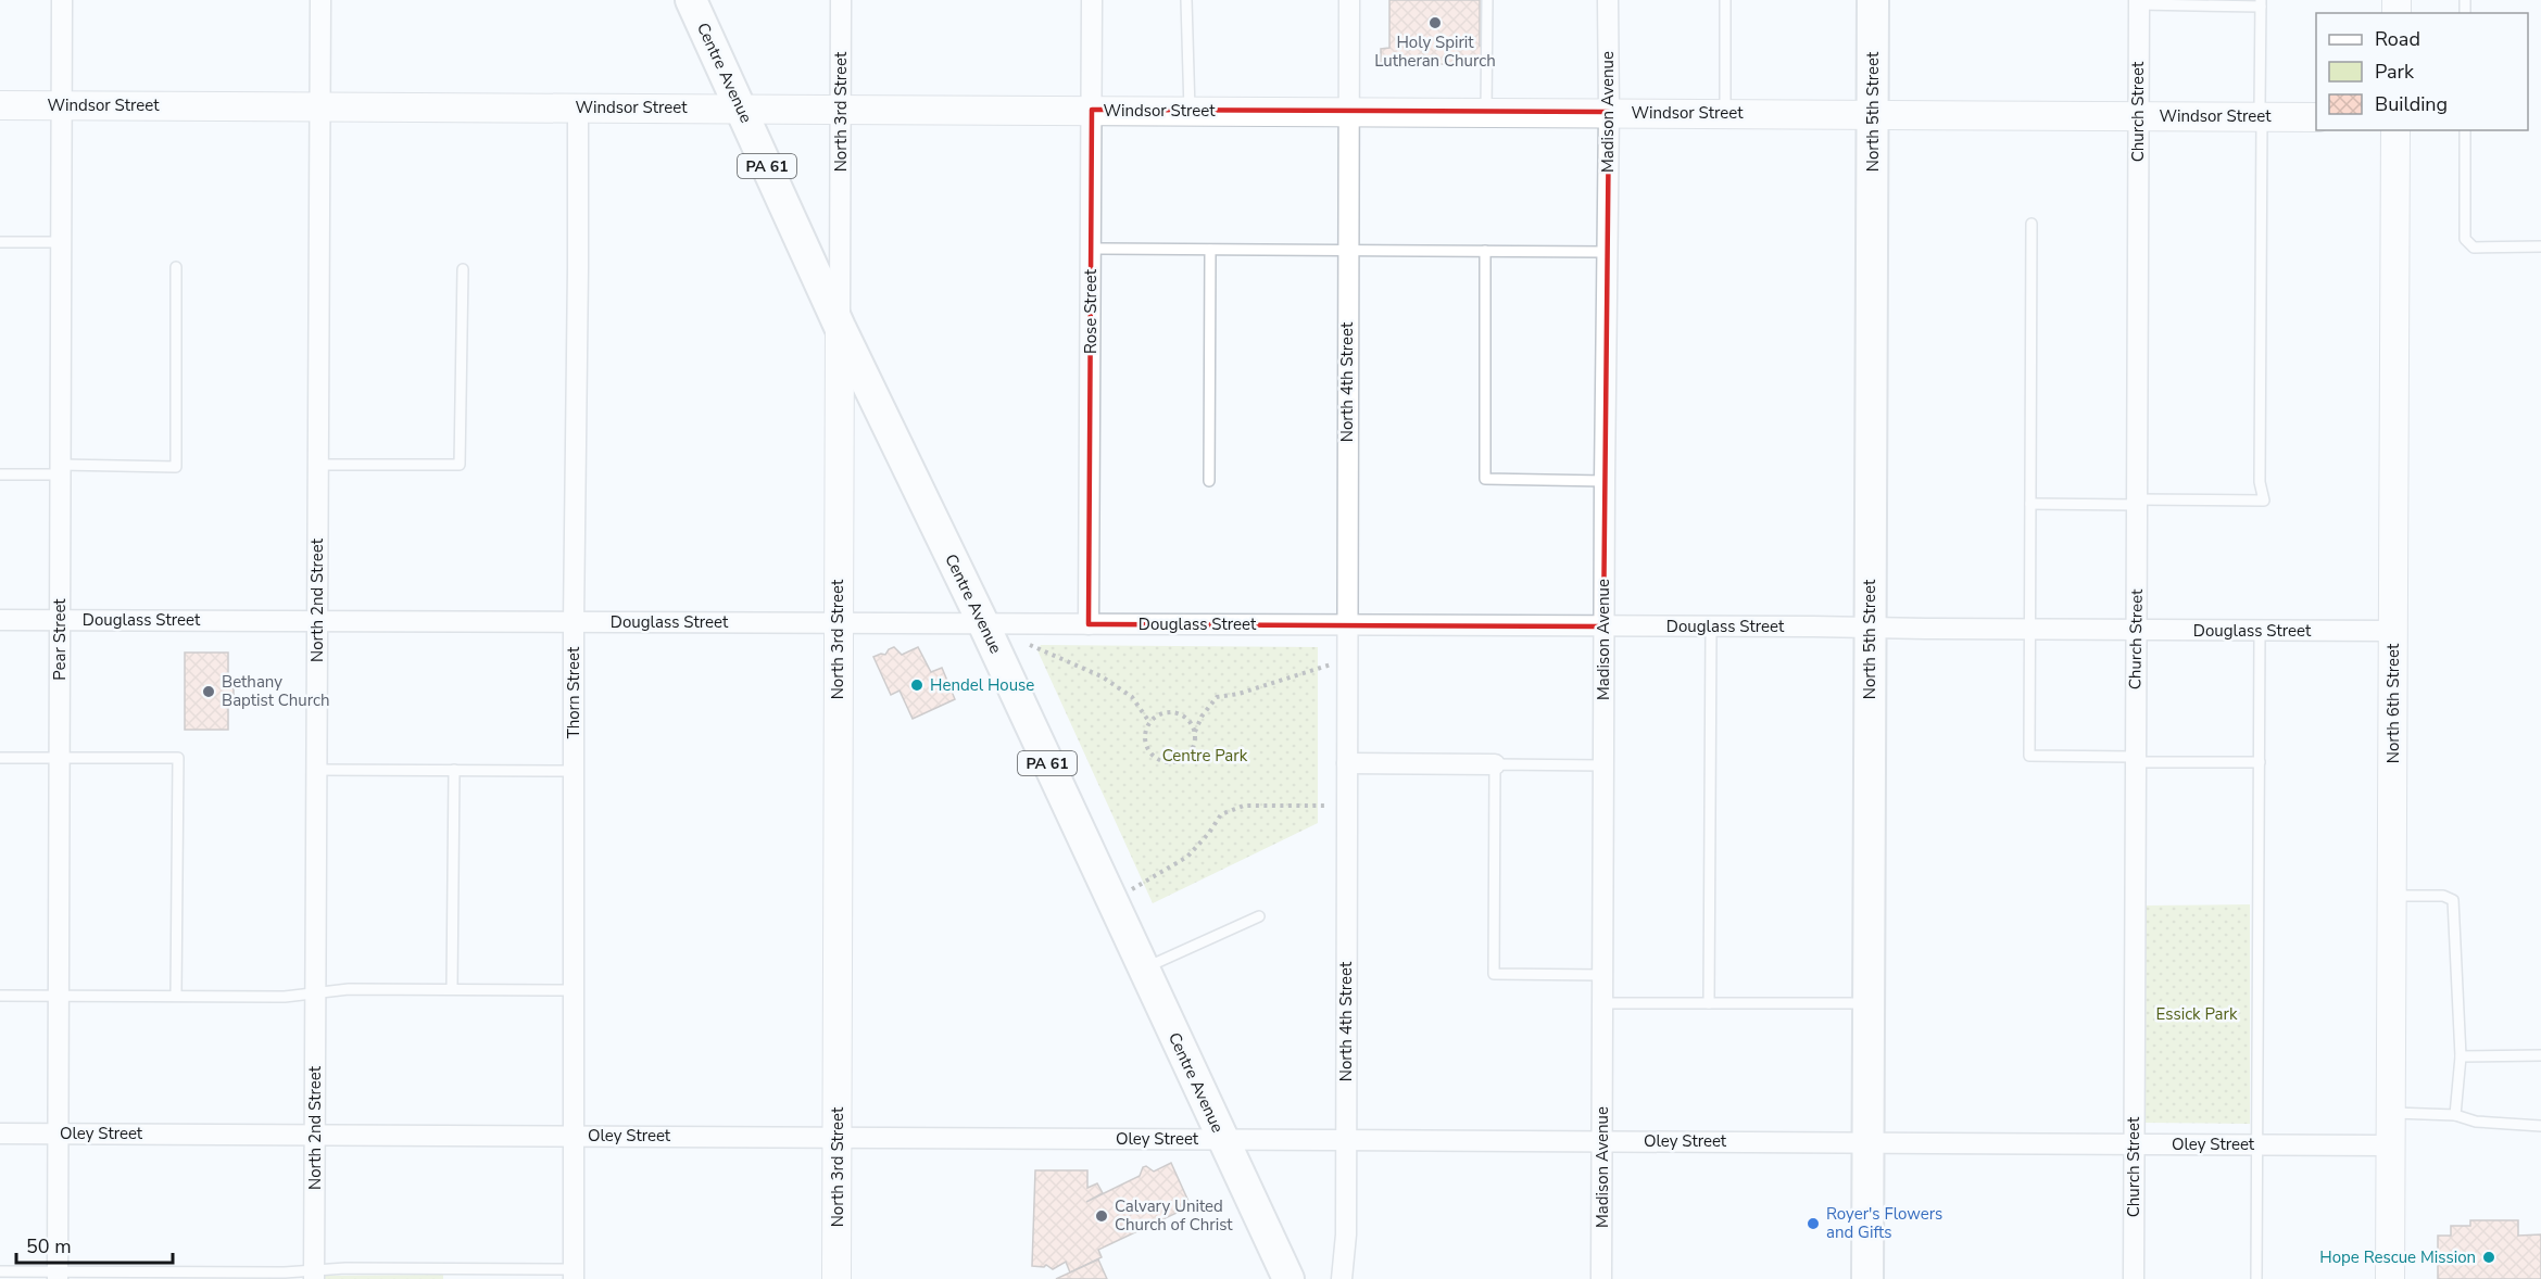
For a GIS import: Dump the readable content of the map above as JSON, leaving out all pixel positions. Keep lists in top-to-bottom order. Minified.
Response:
{"streets":{"main road":["Centre Avenue","North 5th Street","PA 61"],"street":["Windsor Street","North 3rd Street","Madison Avenue","Church Street","Rose Street","North 4th Street","North 2nd Street","Douglass Street","Pear Street","Thorn Street","North 6th Street","Oley Street"]},"crossings":[["Centre Avenue","Windsor Street"],["Centre Avenue","North 3rd Street"],["Centre Avenue","Douglass Street"],["Centre Avenue","Oley Street"],["Windsor Street","North 3rd Street"],["Windsor Street","Madison Avenue"],["Windsor Street","North 5th Street"],["Windsor Street","Church Street"],["Windsor Street","Rose Street"],["Windsor Street","North 4th Street"],["Windsor Street","North 2nd Street"],["Windsor Street","Pear Street"],["Windsor Street","Thorn Street"],["North 3rd Street","Douglass Street"],["North 3rd Street","Oley Street"],["Madison Avenue","Douglass Street"],["Madison Avenue","Oley Street"],["North 5th Street","Douglass Street"],["North 5th Street","Oley Street"],["Church Street","Douglass Street"],["Church Street","Oley Street"],["Rose Street","Douglass Street"],["North 4th Street","Douglass Street"],["North 4th Street","Oley Street"],["North 2nd Street","Douglass Street"],["North 2nd Street","Oley Street"],["Douglass Street","Pear Street"],["Douglass Street","Thorn Street"],["Douglass Street","North 6th Street"],["Pear Street","Oley Street"],["Thorn Street","Oley Street"],["North 6th Street","Oley Street"]],"parks":["Centre Park","Essick Park"],"places":["Holy Spirit Lutheran Church","Hendel House","Bethany Baptist Church","Calvary United Church of Christ","Royer's Flowers and Gifts","Hope Rescue Mission"],"legend":["Road","Park","Building"],"scale_bar":"50 m"}
